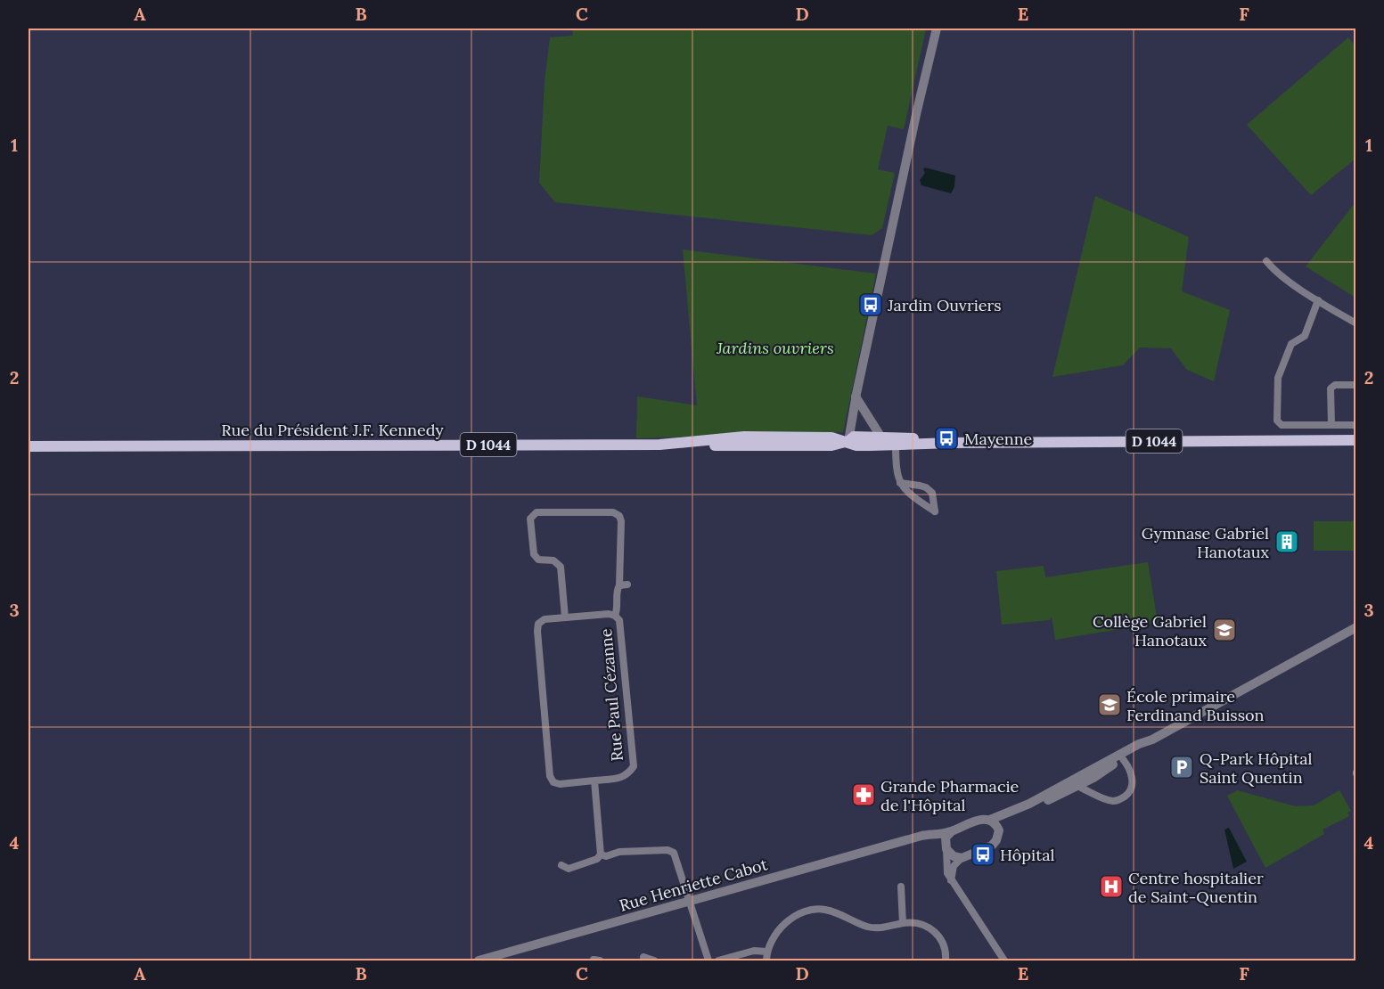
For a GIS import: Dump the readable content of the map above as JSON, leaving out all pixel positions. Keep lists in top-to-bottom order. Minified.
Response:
{"streets":{"main road":["Rue du Président J.F. Kennedy","D 1044"],"street":["Rue Paul Cézanne","Rue Henriette Cabot"]},"parks":["Jardins ouvriers"],"places":{"bus stop":["Jardin Ouvriers","Mayenne","Hôpital"],"building":["Gymnase Gabriel Hanotaux"],"school or university":["Collège Gabriel Hanotaux","École primaire Ferdinand Buisson"],"parking":["Q-Park Hôpital Saint Quentin"],"pharmacy":["Grande Pharmacie de l'Hôpital"],"hospital":["Centre hospitalier de Saint-Quentin"]},"grid":{"columns":["A","B","C","D","E","F"],"rows":["1","2","3","4"]}}
